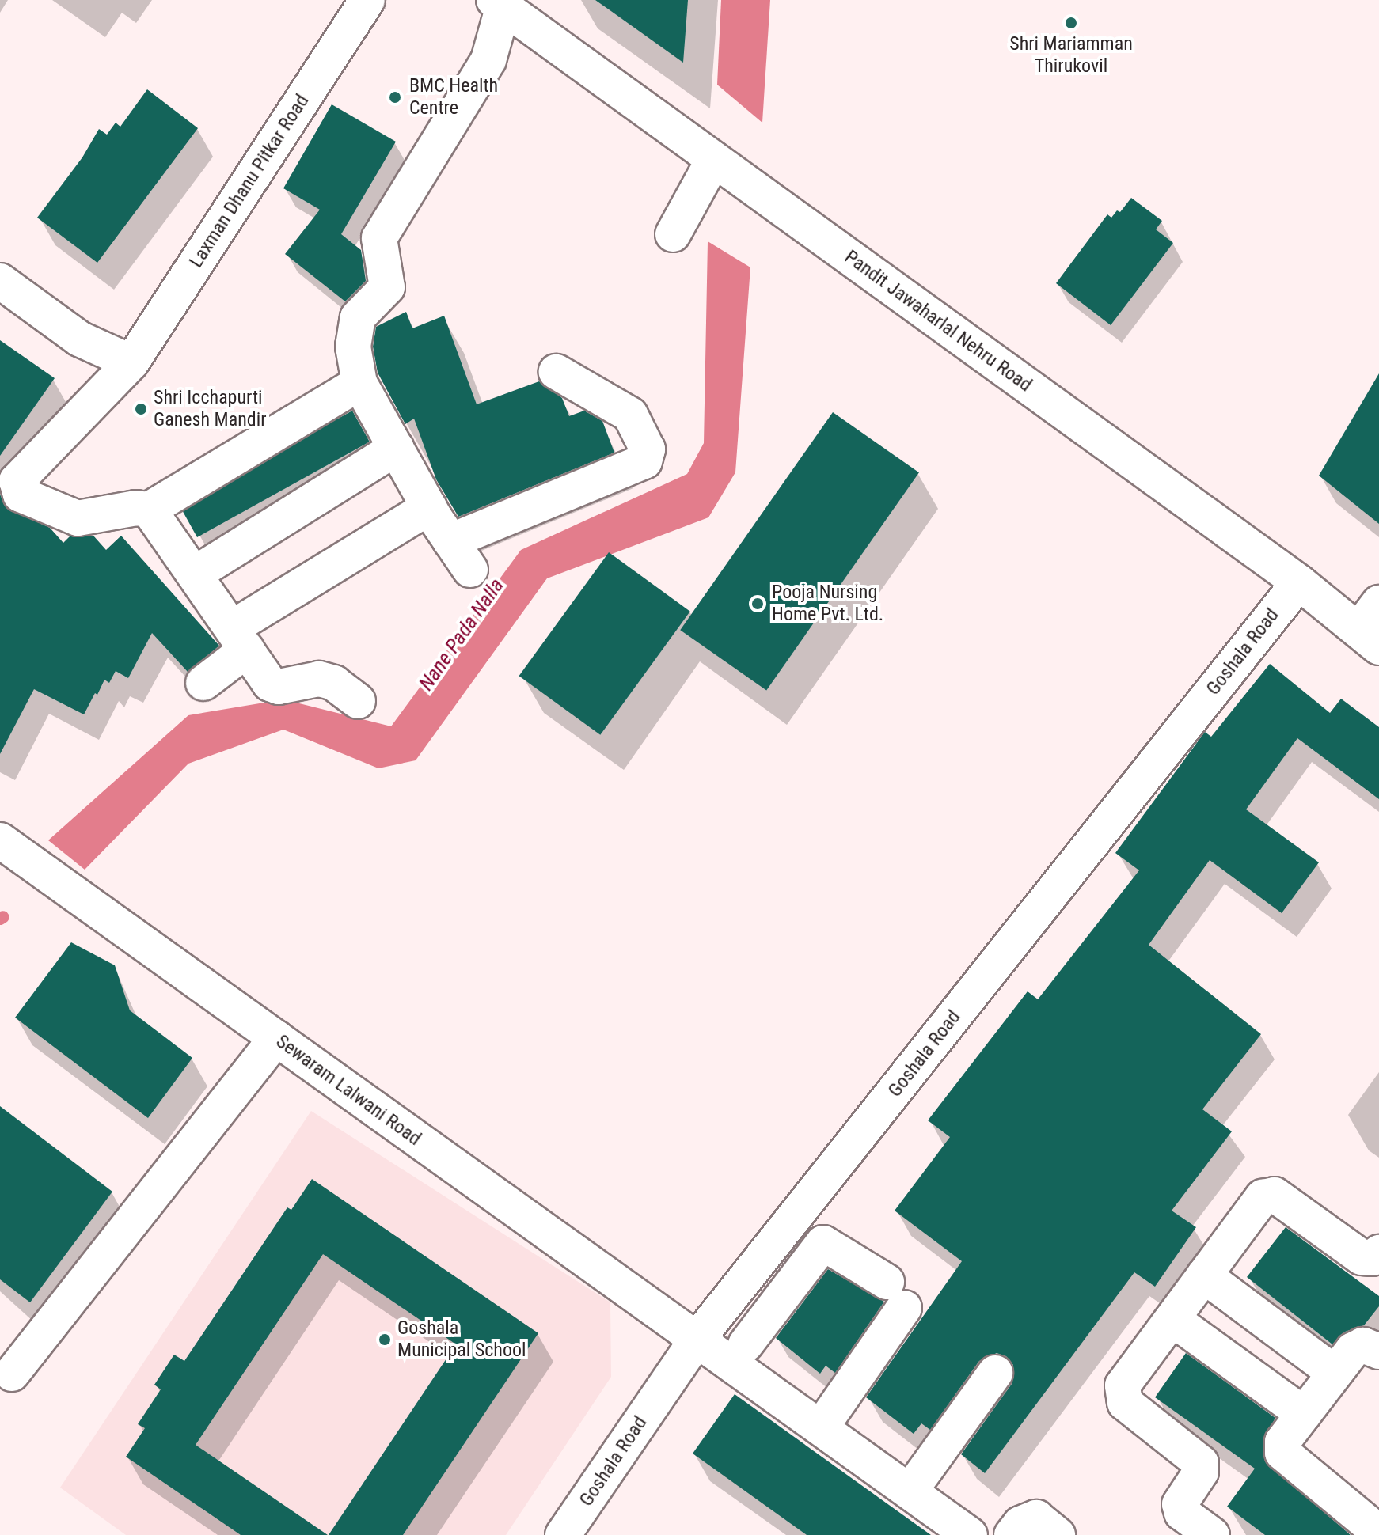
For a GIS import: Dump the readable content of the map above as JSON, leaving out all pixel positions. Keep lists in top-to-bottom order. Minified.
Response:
{"streets":{"street":["Laxman Dhanu Pitkar Road","Pandit Jawaharlal Nehru Road","Goshala Road","Sewaram Lalwani Road"]},"crossings":[["Pandit Jawaharlal Nehru Road","Goshala Road"],["Goshala Road","Sewaram Lalwani Road"]],"water":["Nane Pada Nalla"],"places":["Shri Mariamman Thirukovil","BMC Health Centre","Shri Icchapurti Ganesh Mandir","Pooja Nursing Home Pvt. Ltd.","Goshala Municipal School"]}
